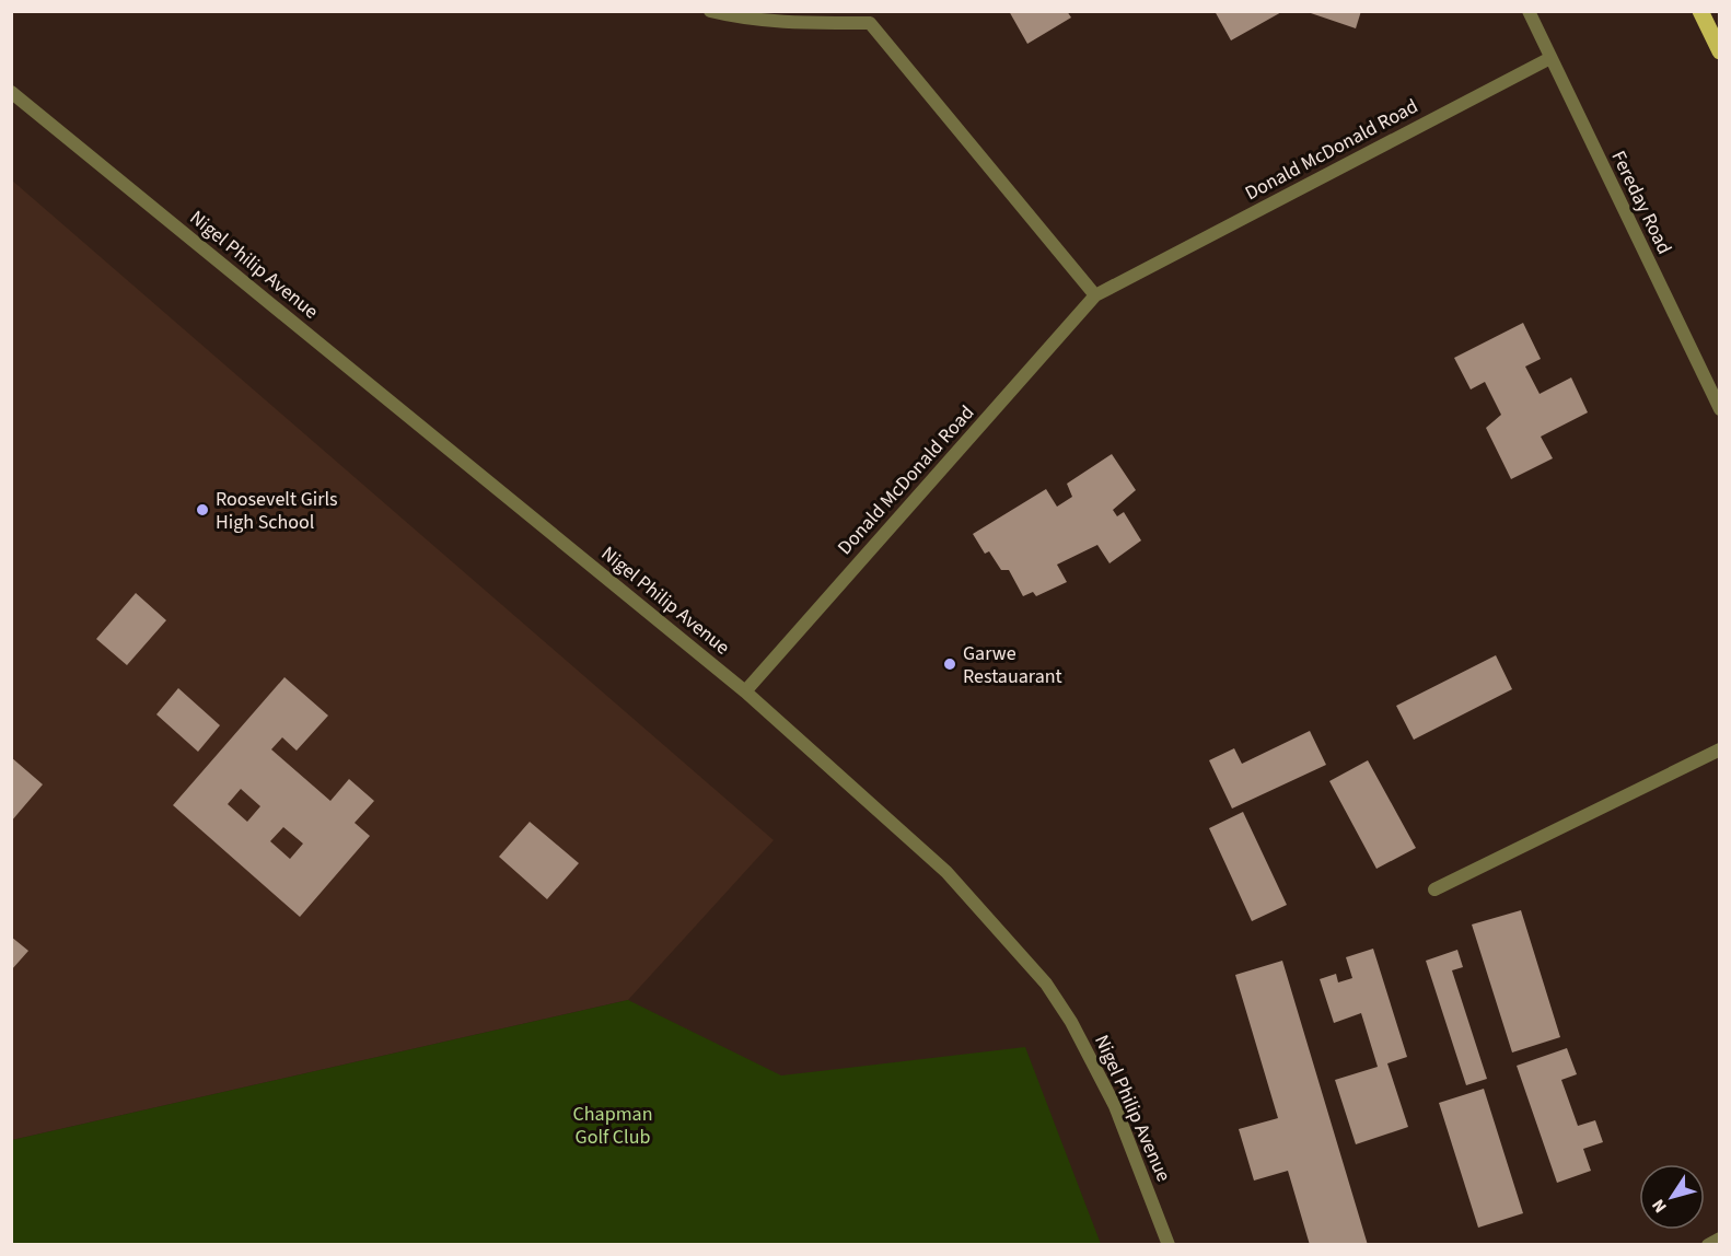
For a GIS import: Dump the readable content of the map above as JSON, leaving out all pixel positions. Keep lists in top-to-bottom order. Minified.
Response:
{"streets":{"street":["Donald McDonald Road","Fereday Road","Nigel Philip Avenue"]},"crossings":[["Donald McDonald Road","Fereday Road"],["Donald McDonald Road","Nigel Philip Avenue"]],"parks":["Chapman Golf Club"],"places":["Roosevelt Girls High School","Garwe Restauarant"],"north":"bottom left"}
